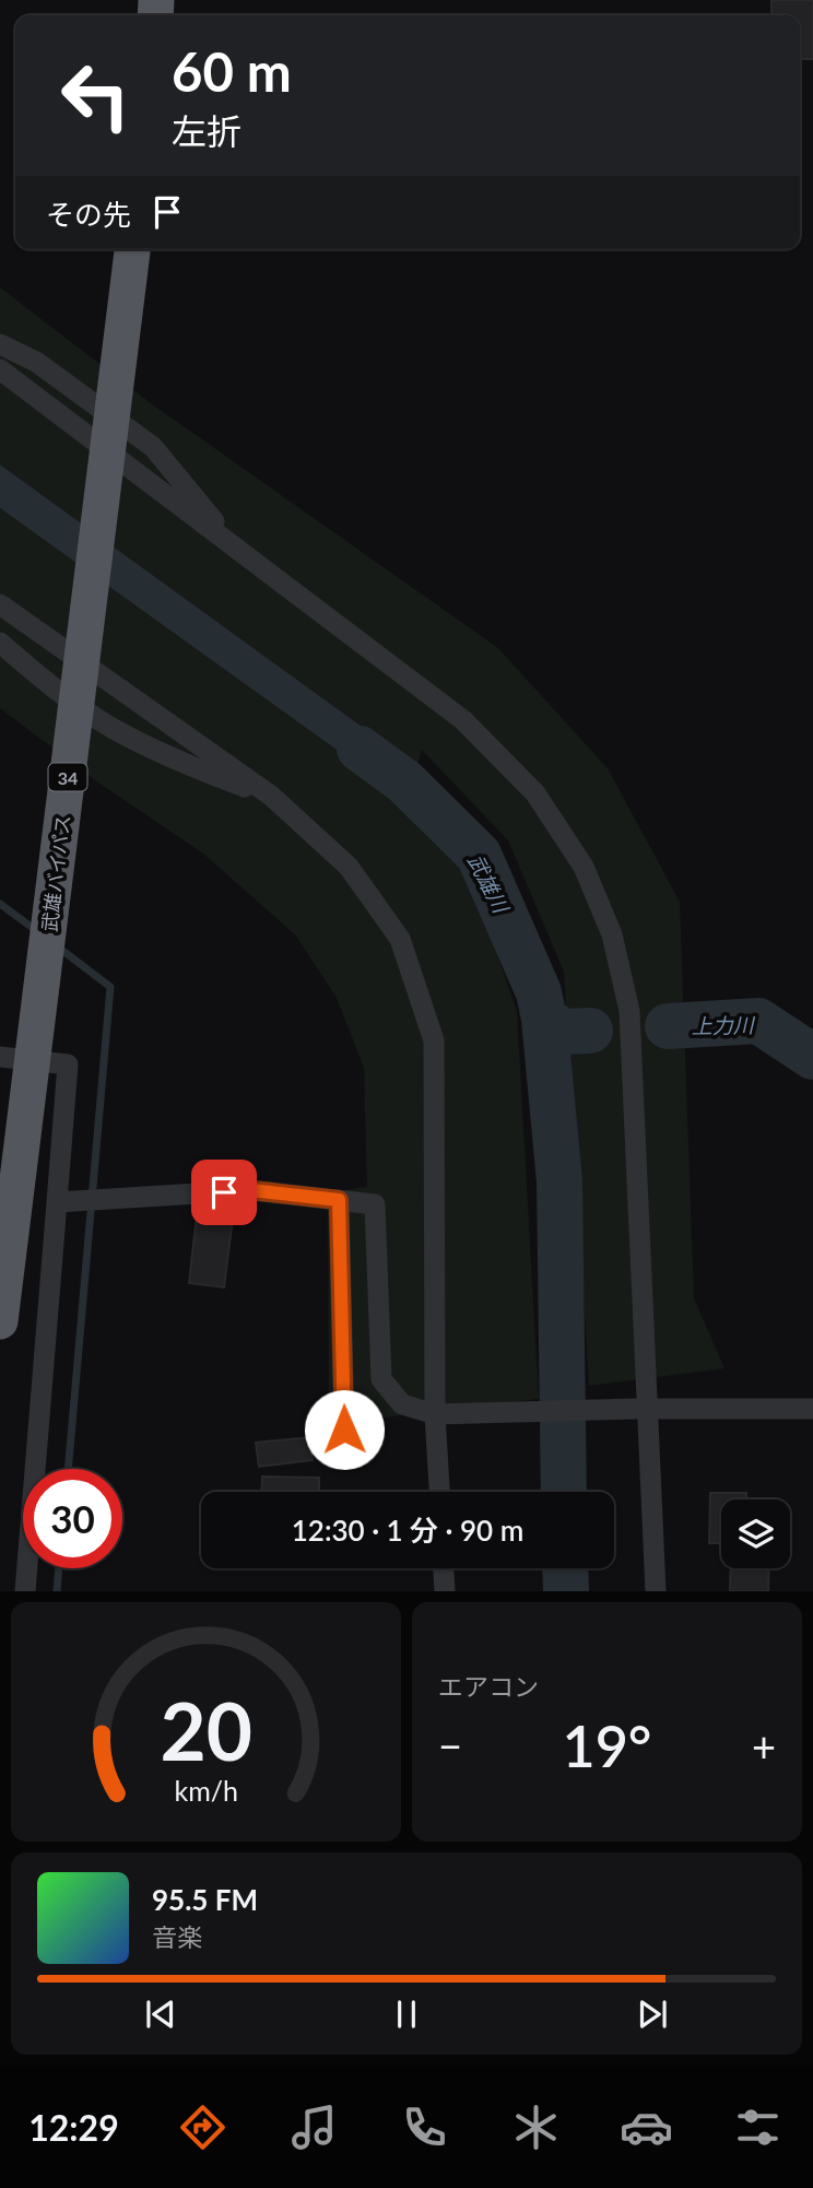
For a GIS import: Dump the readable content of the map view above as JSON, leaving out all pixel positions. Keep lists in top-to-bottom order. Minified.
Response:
{"streets":{"highway":["34","武雄バイパス"]},"water":["武雄川","上力川"],"page":{"turn":["60 m","左折"],"then":"その先","limit":"30","trip":"12:30 · 1 分 · 90 m","tile":"エアコン","heat":["−","19°","+"],"song":["95.5 FM","音楽"],"tabs":"12:29","gauge":["20","km/h"]}}
